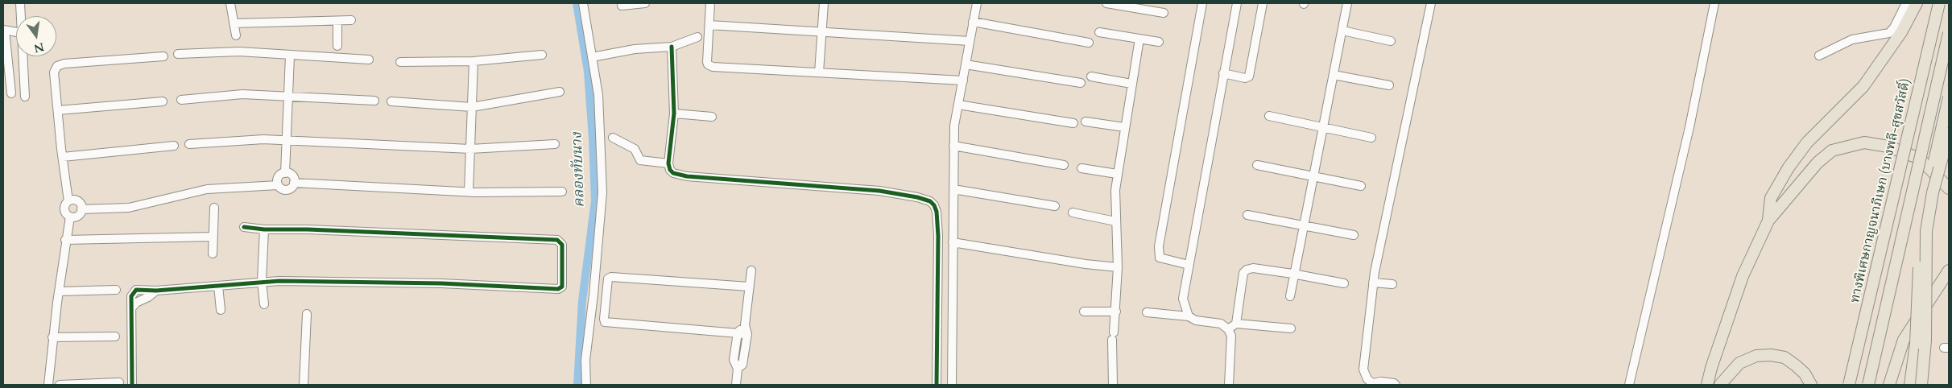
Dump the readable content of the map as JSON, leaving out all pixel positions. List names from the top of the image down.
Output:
{
  "streets": {
    "highway": ["ทางพิเศษกาญจนาภิเษก (บางพลี-สุขสวัสดิ์)"]
  },
  "water": ["คลองทับนาง"],
  "north": "bottom"
}
